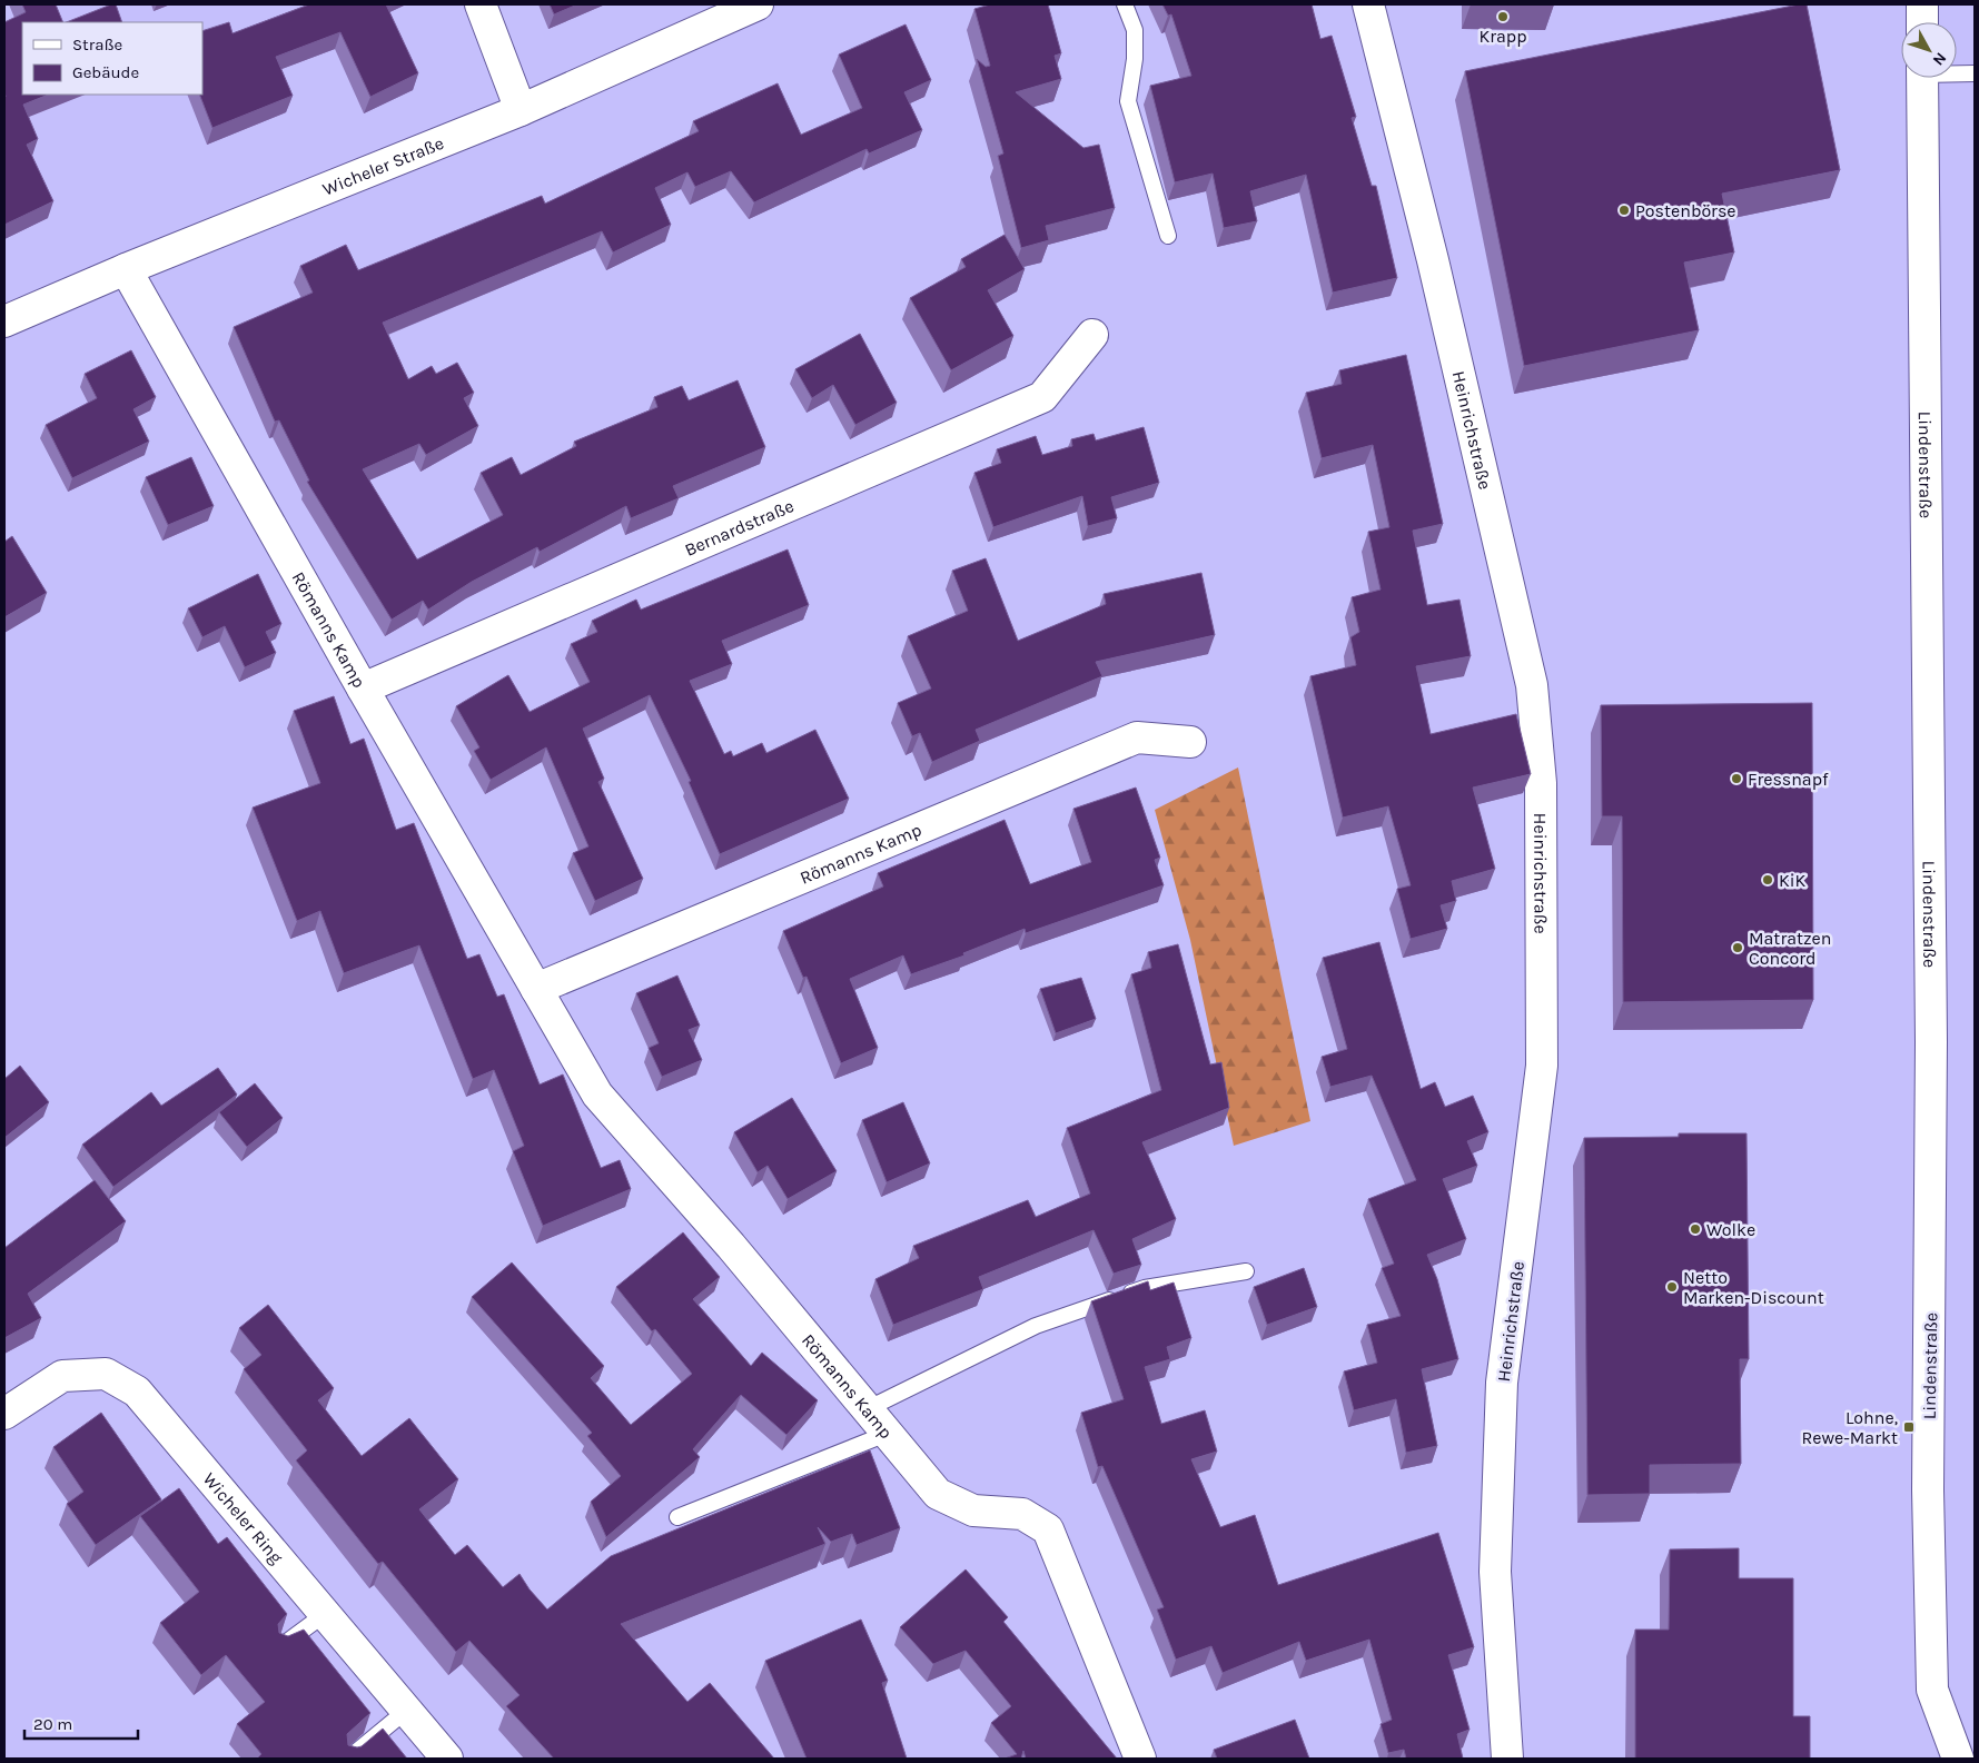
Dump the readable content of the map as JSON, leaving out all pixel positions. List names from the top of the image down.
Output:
{
  "streets": {
    "street": [
      "Wicheler Straße",
      "Heinrichstraße",
      "Lindenstraße",
      "Bernardstraße",
      "Römanns Kamp",
      "Wicheler Ring"
    ]
  },
  "crossings": [
    ["Wicheler Straße", "Römanns Kamp"],
    ["Bernardstraße", "Römanns Kamp"]
  ],
  "places": {
    "other": [
      "Krapp",
      "Postenbörse",
      "Fressnapf",
      "KiK",
      "Matratzen Concord",
      "Wolke",
      "Netto Marken-Discount"
    ],
    "transit": ["Lohne, Rewe-Markt"]
  },
  "legend": ["Straße", "Gebäude"],
  "scale_bar": "20 m",
  "north": "bottom right"
}
